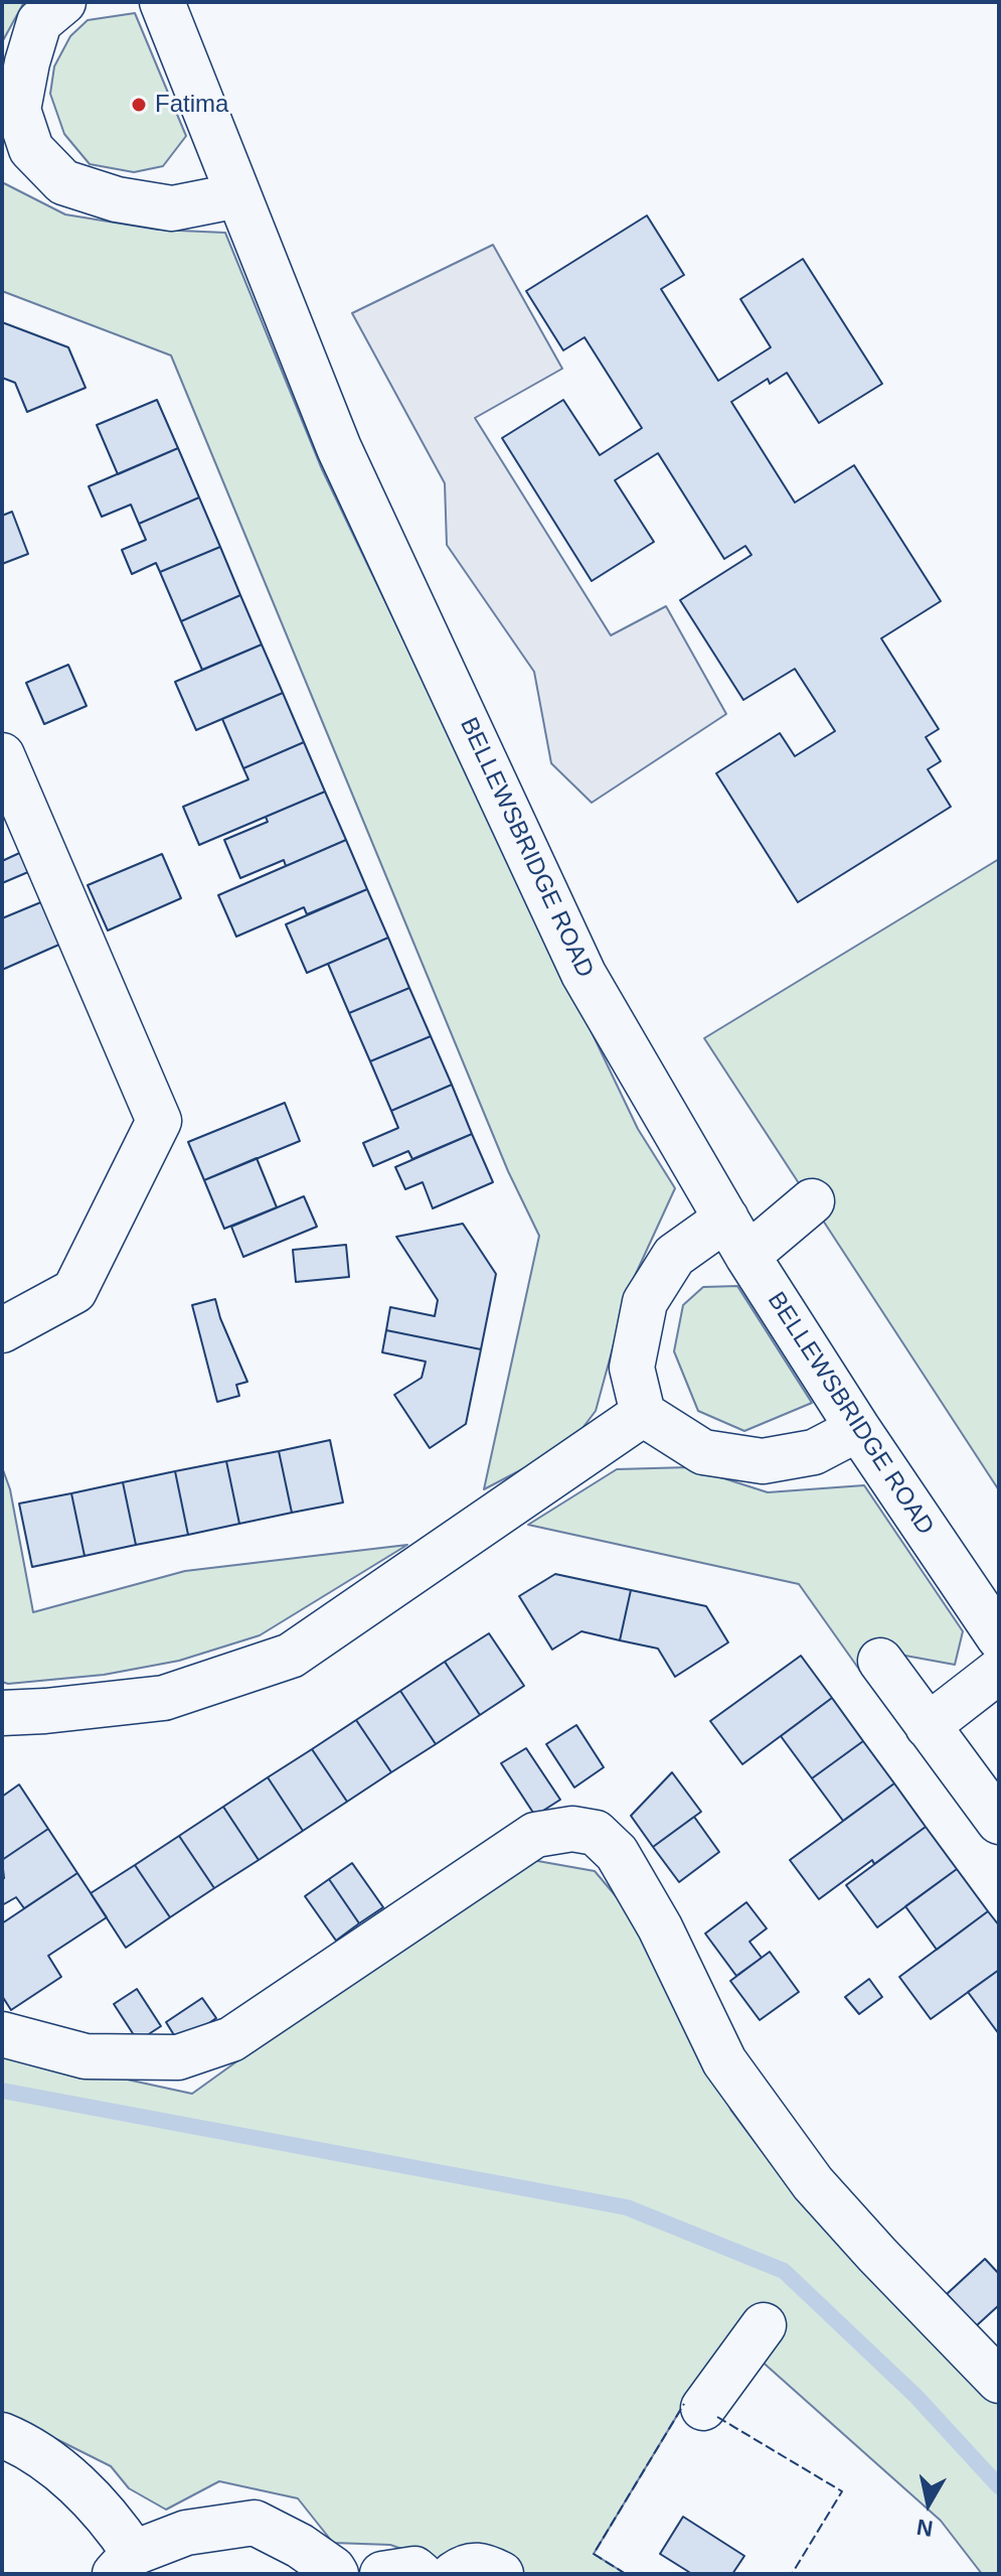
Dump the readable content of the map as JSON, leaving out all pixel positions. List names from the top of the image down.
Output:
{
  "streets": {
    "street": ["BELLEWSBRIDGE ROAD"]
  },
  "places": ["Fatima"],
  "north": "bottom"
}
